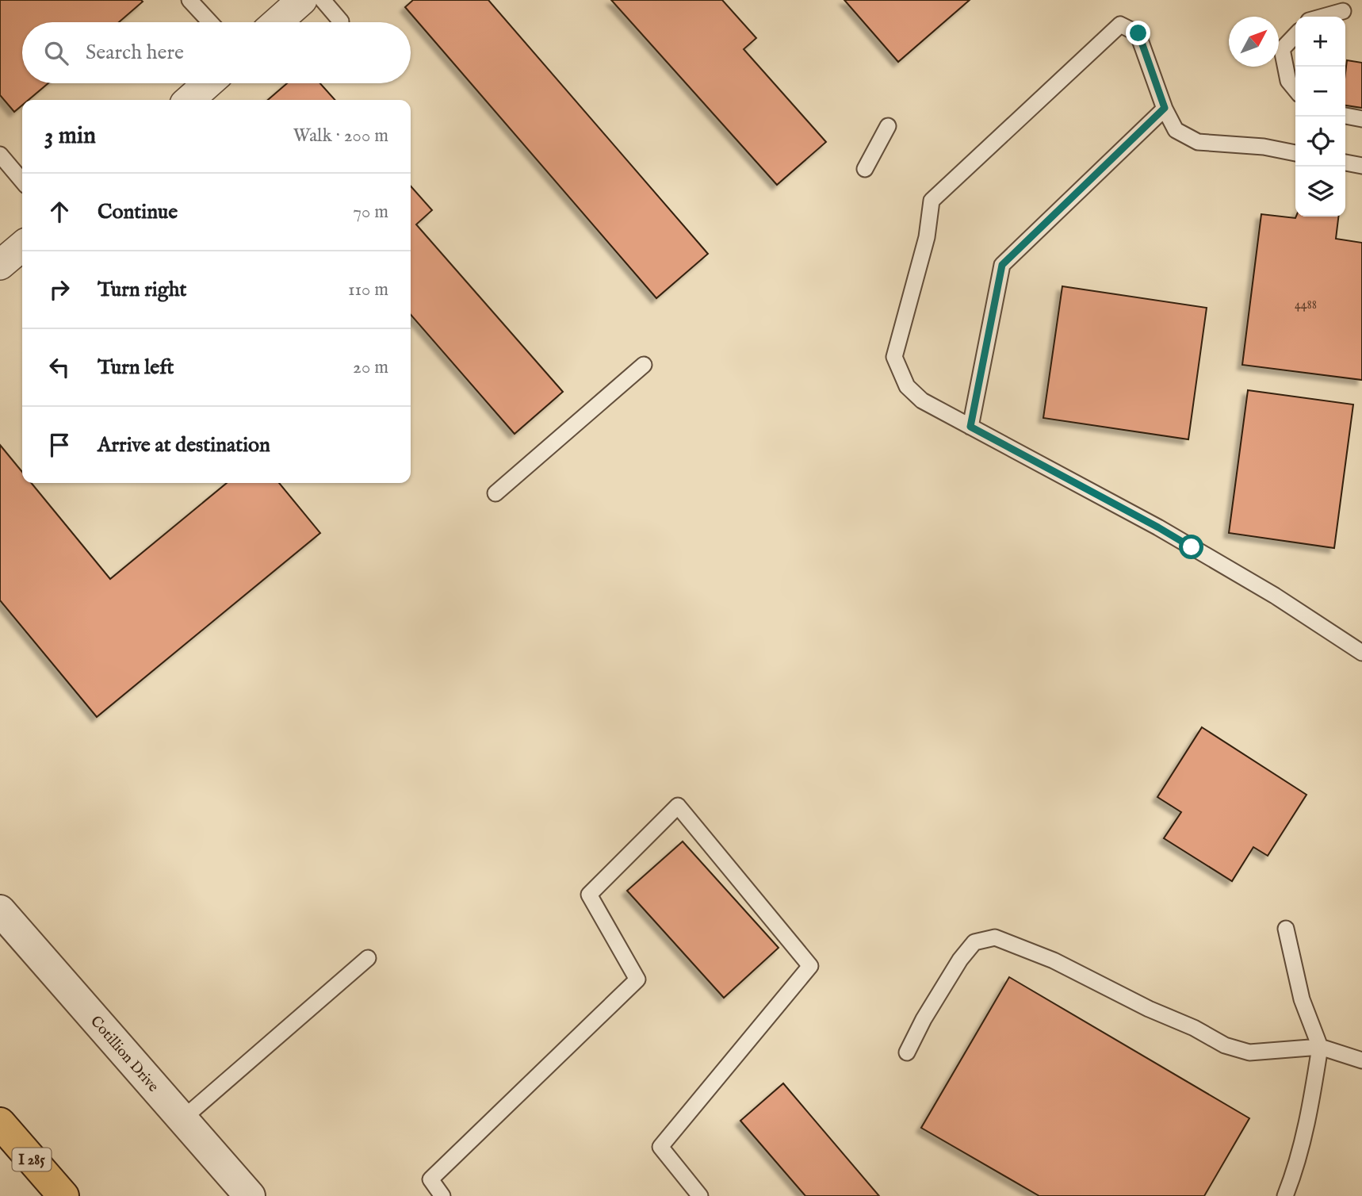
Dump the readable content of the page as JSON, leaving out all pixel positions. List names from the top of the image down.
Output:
{
  "streets": {
    "highway": ["I 285"],
    "street": ["Cotillion Drive"]
  },
  "house_numbers": ["4488"],
  "north": "top right",
  "page": {
    "map_buttons": ["+", "−"],
    "search": "Search here",
    "heading": ["3 min", "Walk · 200 m"],
    "list": [
      ["Continue", "70 m"],
      ["Turn right", "110 m"],
      ["Turn left", "20 m"],
      "Arrive at destination"
    ]
  }
}
